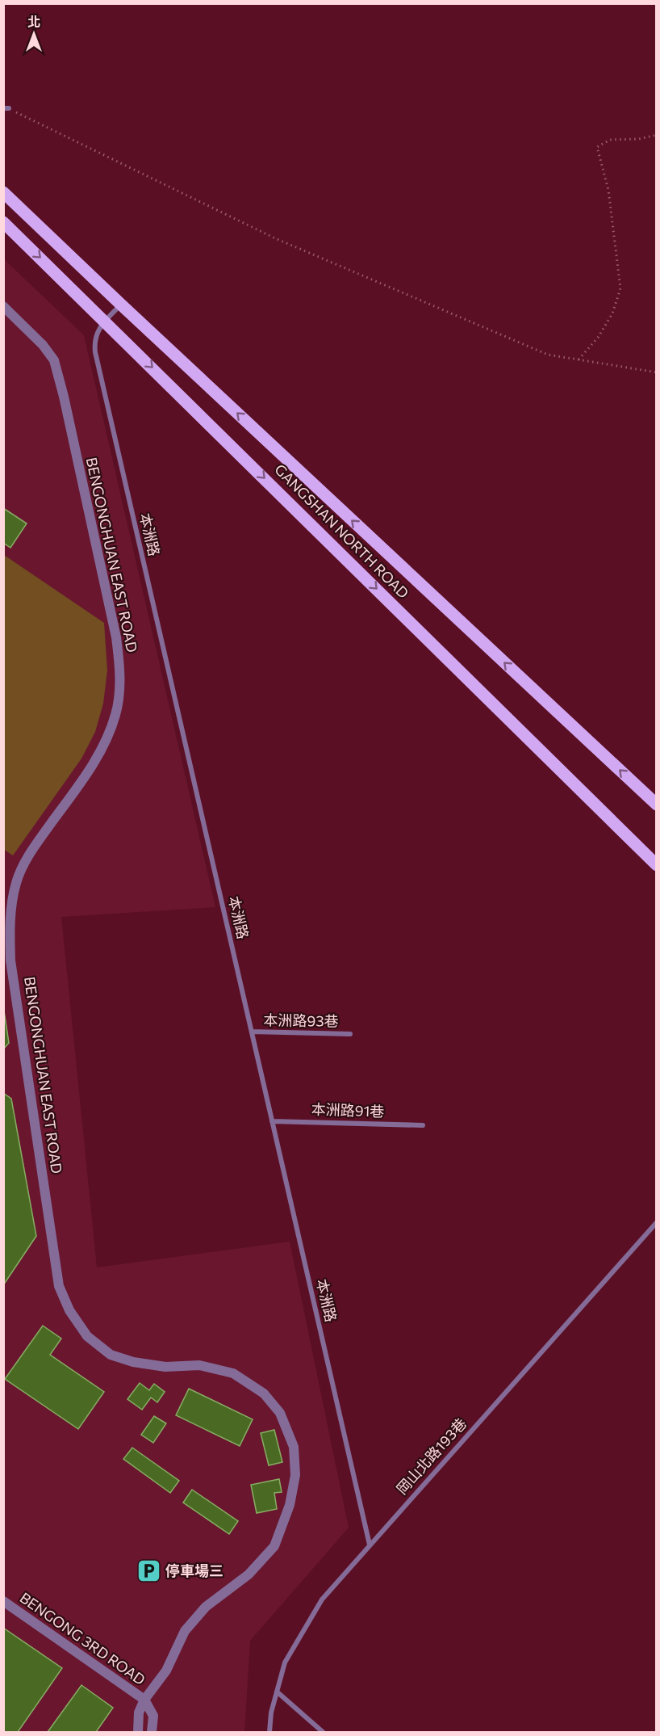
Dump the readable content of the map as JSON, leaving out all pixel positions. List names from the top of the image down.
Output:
{
  "streets": {
    "main road": ["GANGSHAN NORTH ROAD"],
    "street": ["BENGONGHUAN EAST ROAD", "BENGONG 3RD ROAD"],
    "lane": [
      "本洲路",
      "本洲路93巷",
      "本洲路91巷",
      "岡山北路193巷"
    ]
  },
  "crossings": [
    ["GANGSHAN NORTH ROAD", "本洲路"],
    ["本洲路", "本洲路93巷"],
    ["本洲路", "本洲路91巷"],
    ["本洲路", "岡山北路193巷"],
    ["BENGONGHUAN EAST ROAD", "BENGONG 3RD ROAD"]
  ],
  "places": {
    "parking": ["停車場三"]
  },
  "north": "top"
}
